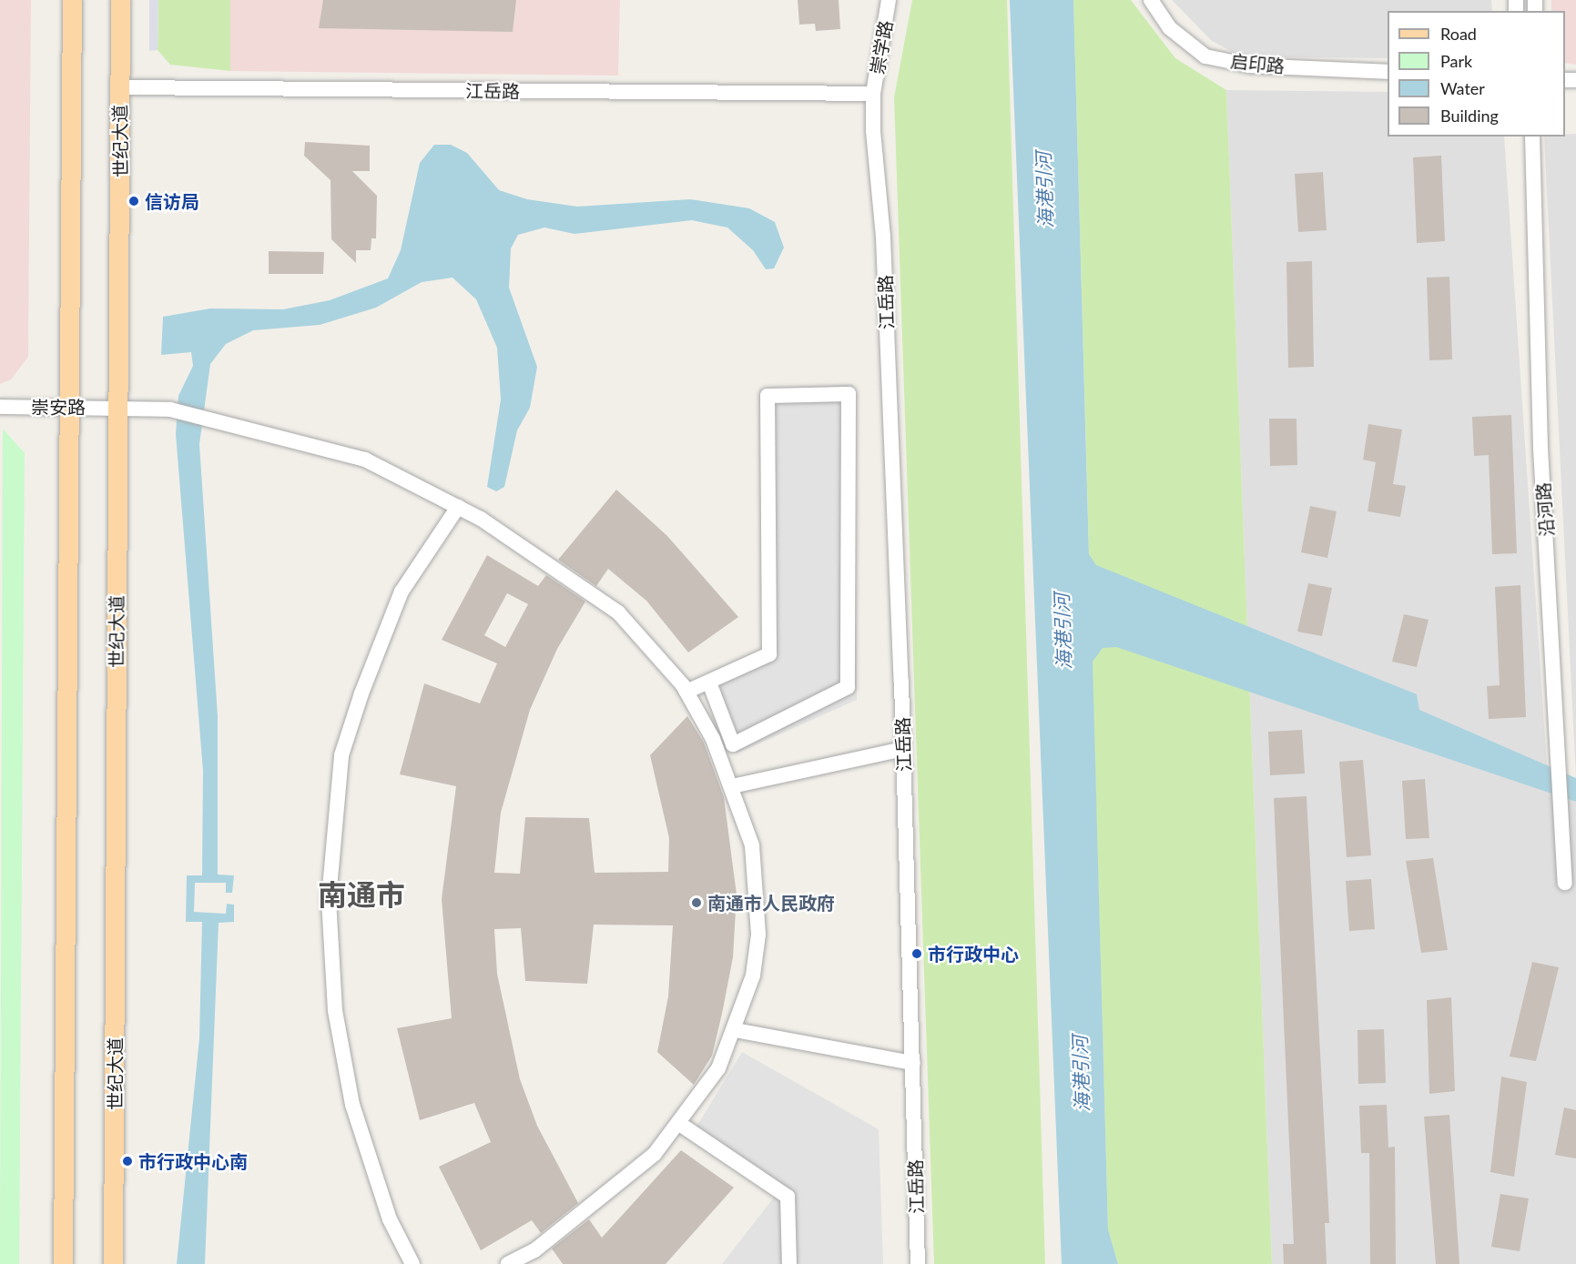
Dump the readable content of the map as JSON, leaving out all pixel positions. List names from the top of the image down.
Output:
{
  "streets": {
    "main road": ["世纪大道"],
    "street": [
      "崇学路",
      "启印路",
      "江岳路",
      "崇安路",
      "沿河路"
    ]
  },
  "crossings": [
    ["崇学路", "江岳路"],
    ["江岳路", "世纪大道"],
    ["世纪大道", "崇安路"]
  ],
  "districts": ["南通市"],
  "water": ["海港引河"],
  "places": [
    "信访局",
    "南通市人民政府",
    "市行政中心",
    "市行政中心南"
  ],
  "legend": [
    "Road",
    "Park",
    "Water",
    "Building"
  ]
}
